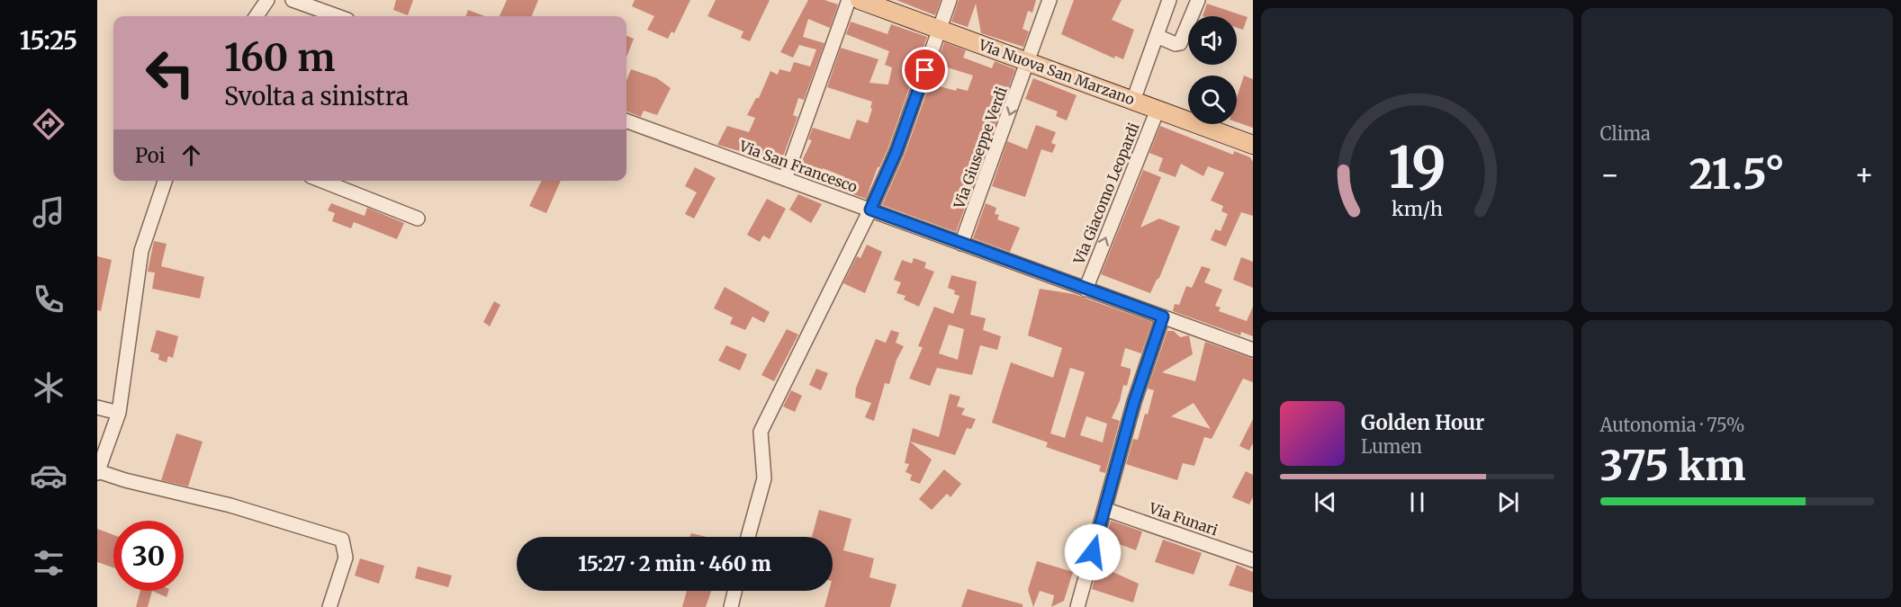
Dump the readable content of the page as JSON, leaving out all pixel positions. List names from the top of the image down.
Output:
{
  "streets": {
    "main road": ["Via Nuova San Marzano"],
    "street": [
      "Via Giuseppe Verdi",
      "Via San Francesco",
      "Via Giacomo Leopardi",
      "Via Funari"
    ]
  },
  "crossings": [
    ["Via Nuova San Marzano", "Via Giuseppe Verdi"],
    ["Via Nuova San Marzano", "Via Giacomo Leopardi"],
    ["Via Giuseppe Verdi", "Via San Francesco"],
    ["Via San Francesco", "Via Giacomo Leopardi"]
  ],
  "one_way": ["Via Giacomo Leopardi"],
  "page": {
    "tabs": "15:25",
    "tile": [
      "Clima",
      ["Autonomia · 75%", "375 km"]
    ],
    "turn": ["160 m", "Svolta a sinistra"],
    "then": "Poi",
    "heat": ["−", "21.5°", "+"],
    "song": ["Golden Hour", "Lumen"],
    "limit": "30",
    "trip": "15:27 · 2 min · 460 m",
    "gauge": ["19", "km/h"]
  }
}
